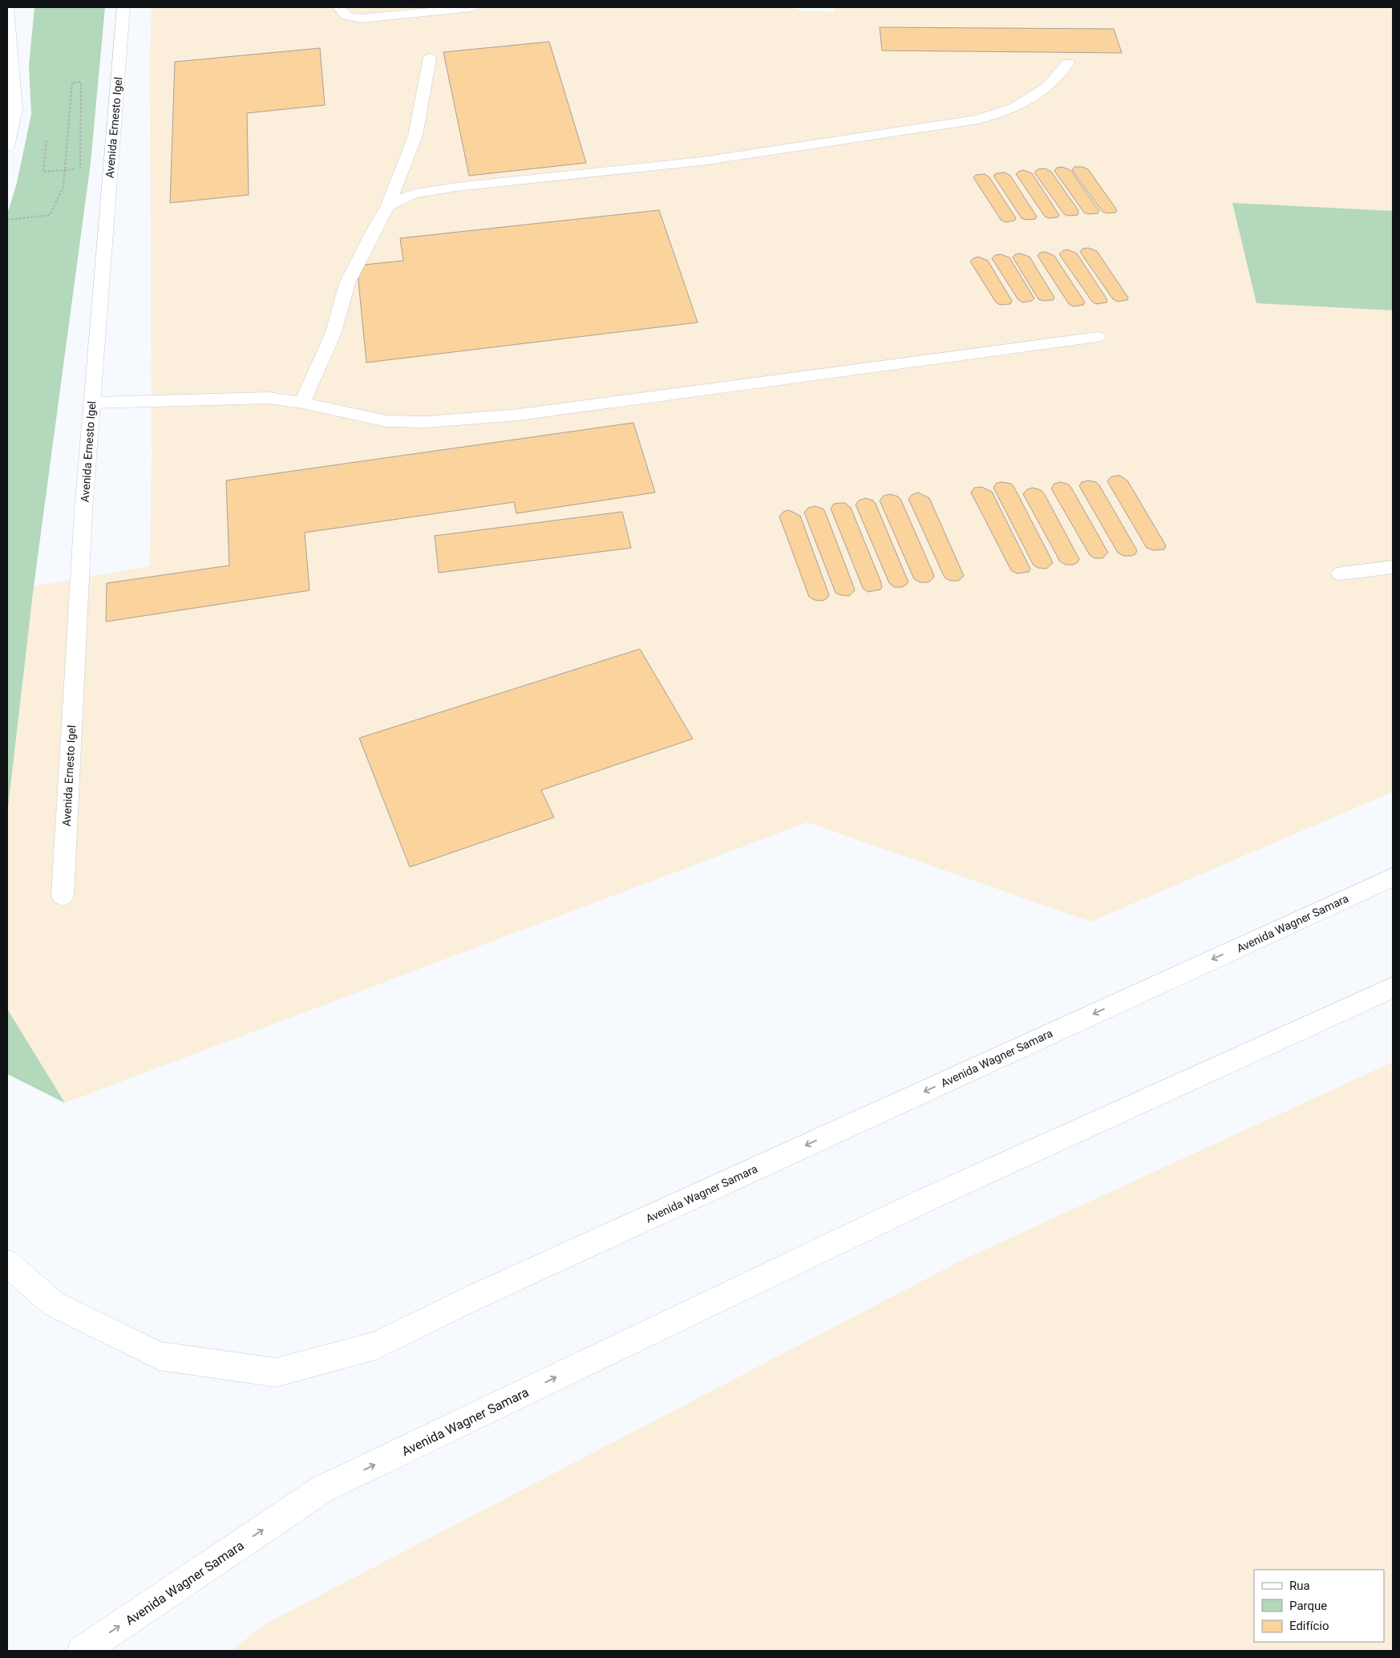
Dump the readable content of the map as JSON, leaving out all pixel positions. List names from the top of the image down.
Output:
{
  "streets": {
    "street": ["Avenida Ernesto Igel", "Avenida Wagner Samara"]
  },
  "legend": ["Rua", "Parque", "Edifício"]
}
